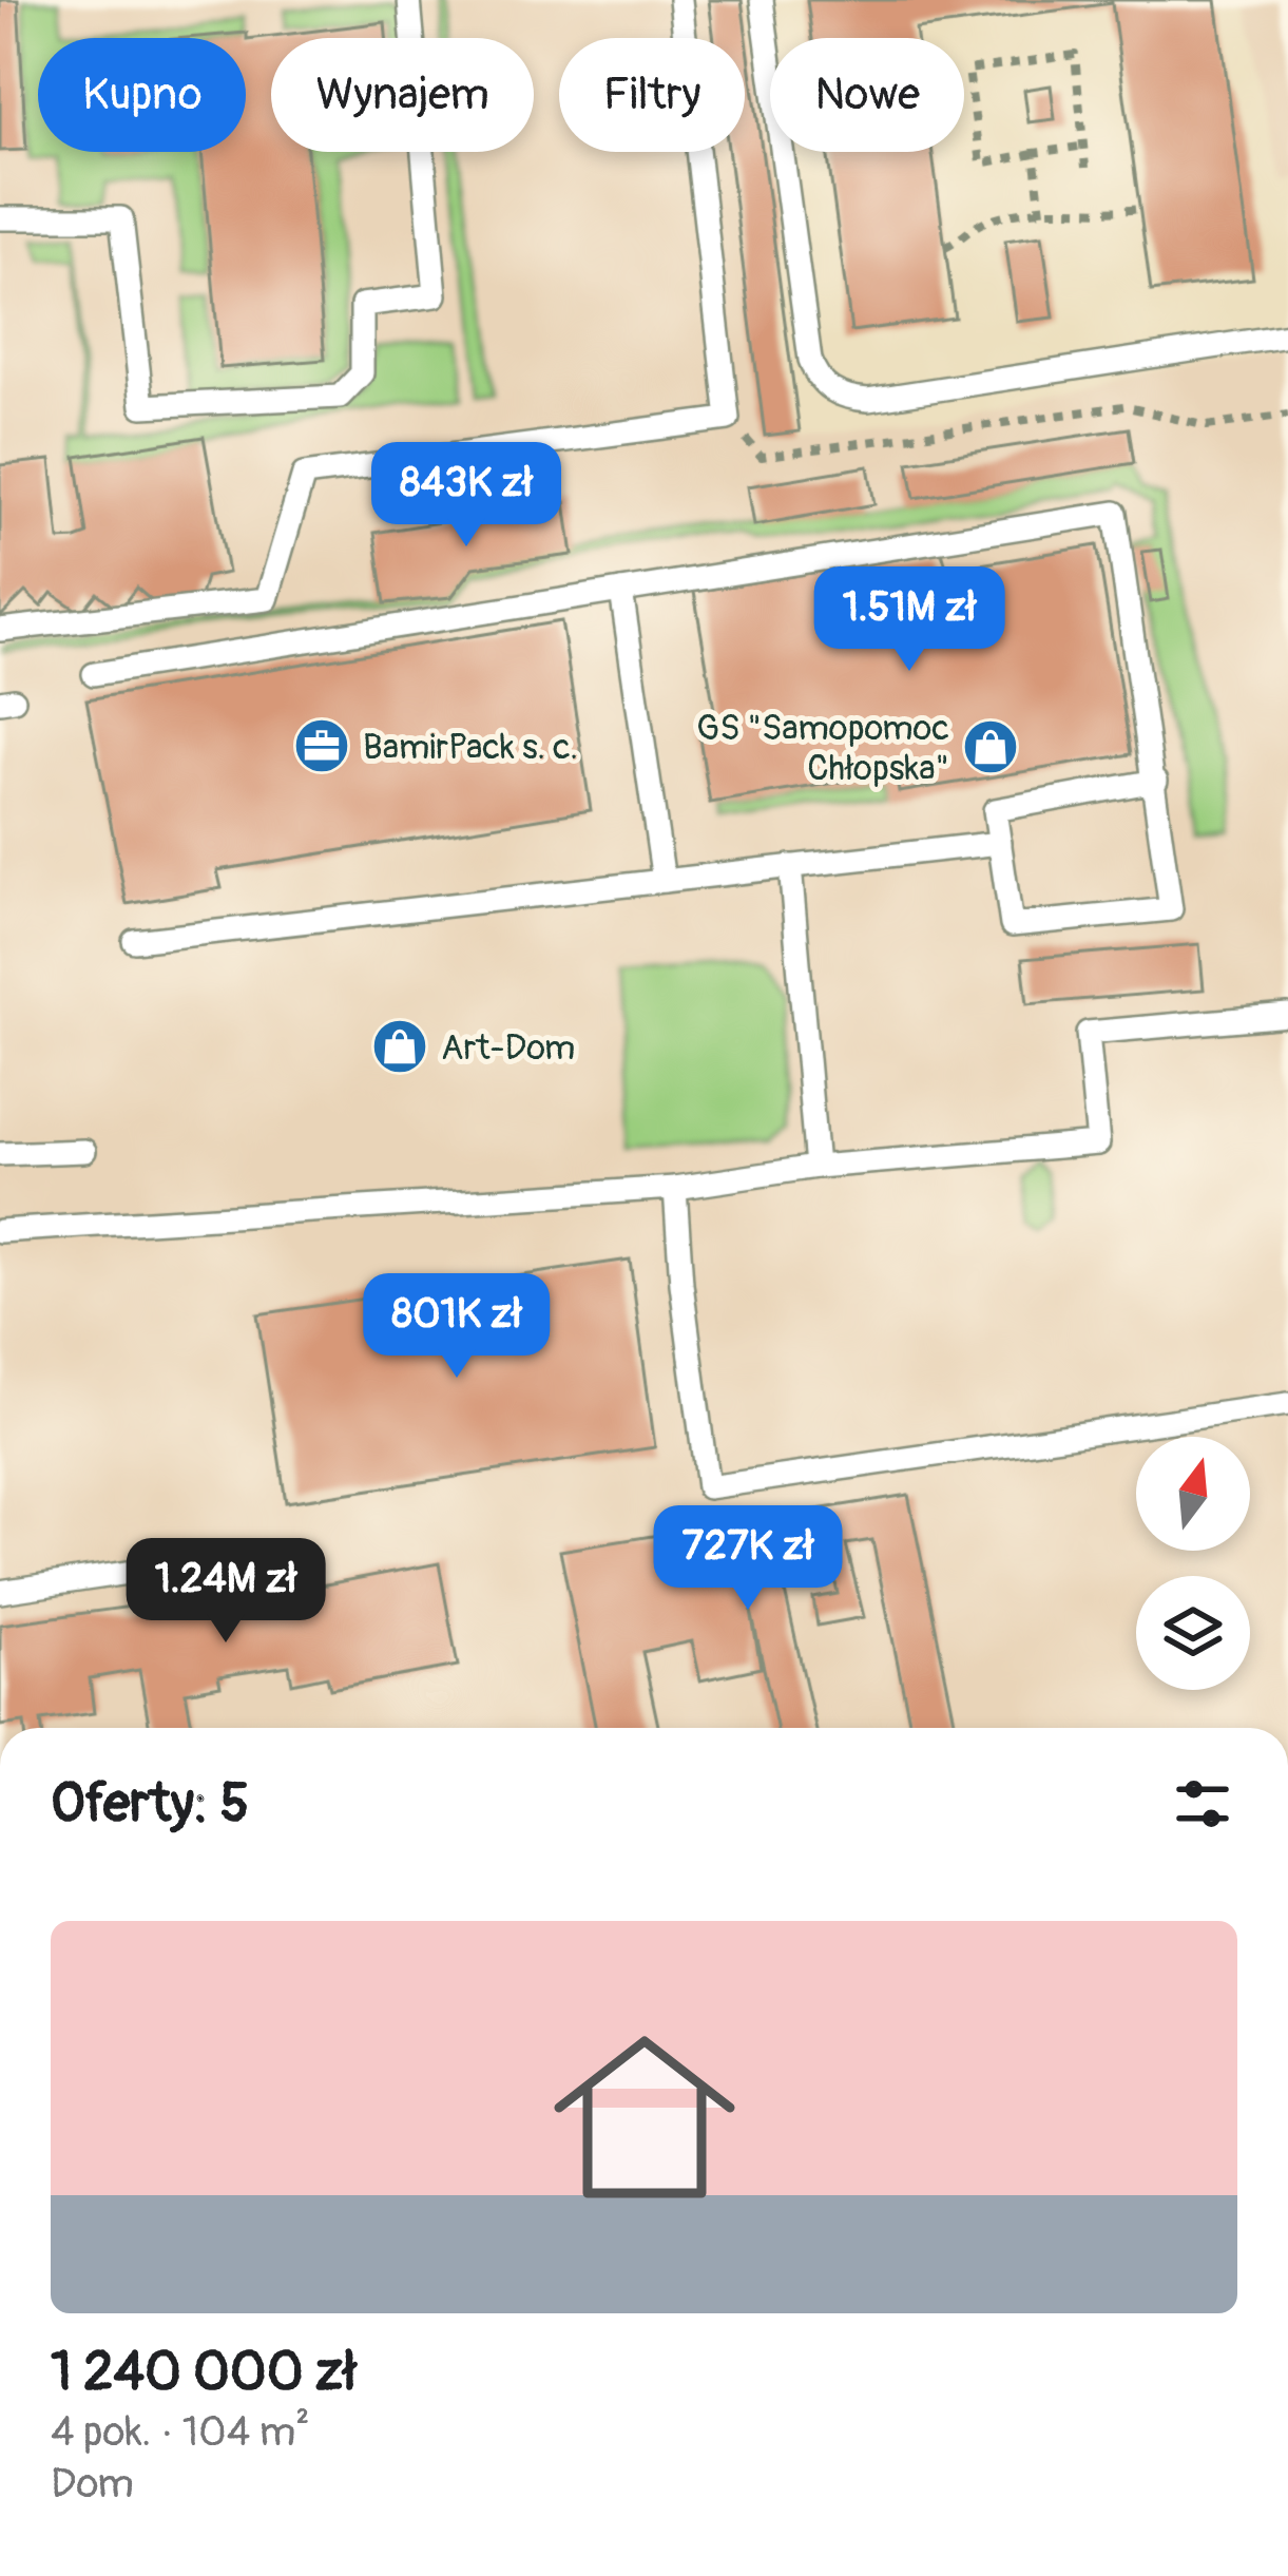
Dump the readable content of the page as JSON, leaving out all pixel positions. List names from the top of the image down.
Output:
{
  "places": {
    "office": ["BamirPack s. c."],
    "shop": ["GS \"Samopomoc Chłopska\"", "Art-Dom"]
  },
  "north": "top",
  "page": {
    "chip": [
      "Kupno",
      "Wynajem",
      "Filtry",
      "Nowe"
    ],
    "price": [
      "843K zł",
      "1.51M zł",
      "801K zł",
      "727K zł",
      "1.24M zł"
    ],
    "heading": "Oferty: 5",
    "list": [
      {
        "name": "1 240 000 zł",
        "note": "4 pok. · 104 m² · Dom"
      }
    ]
  }
}
